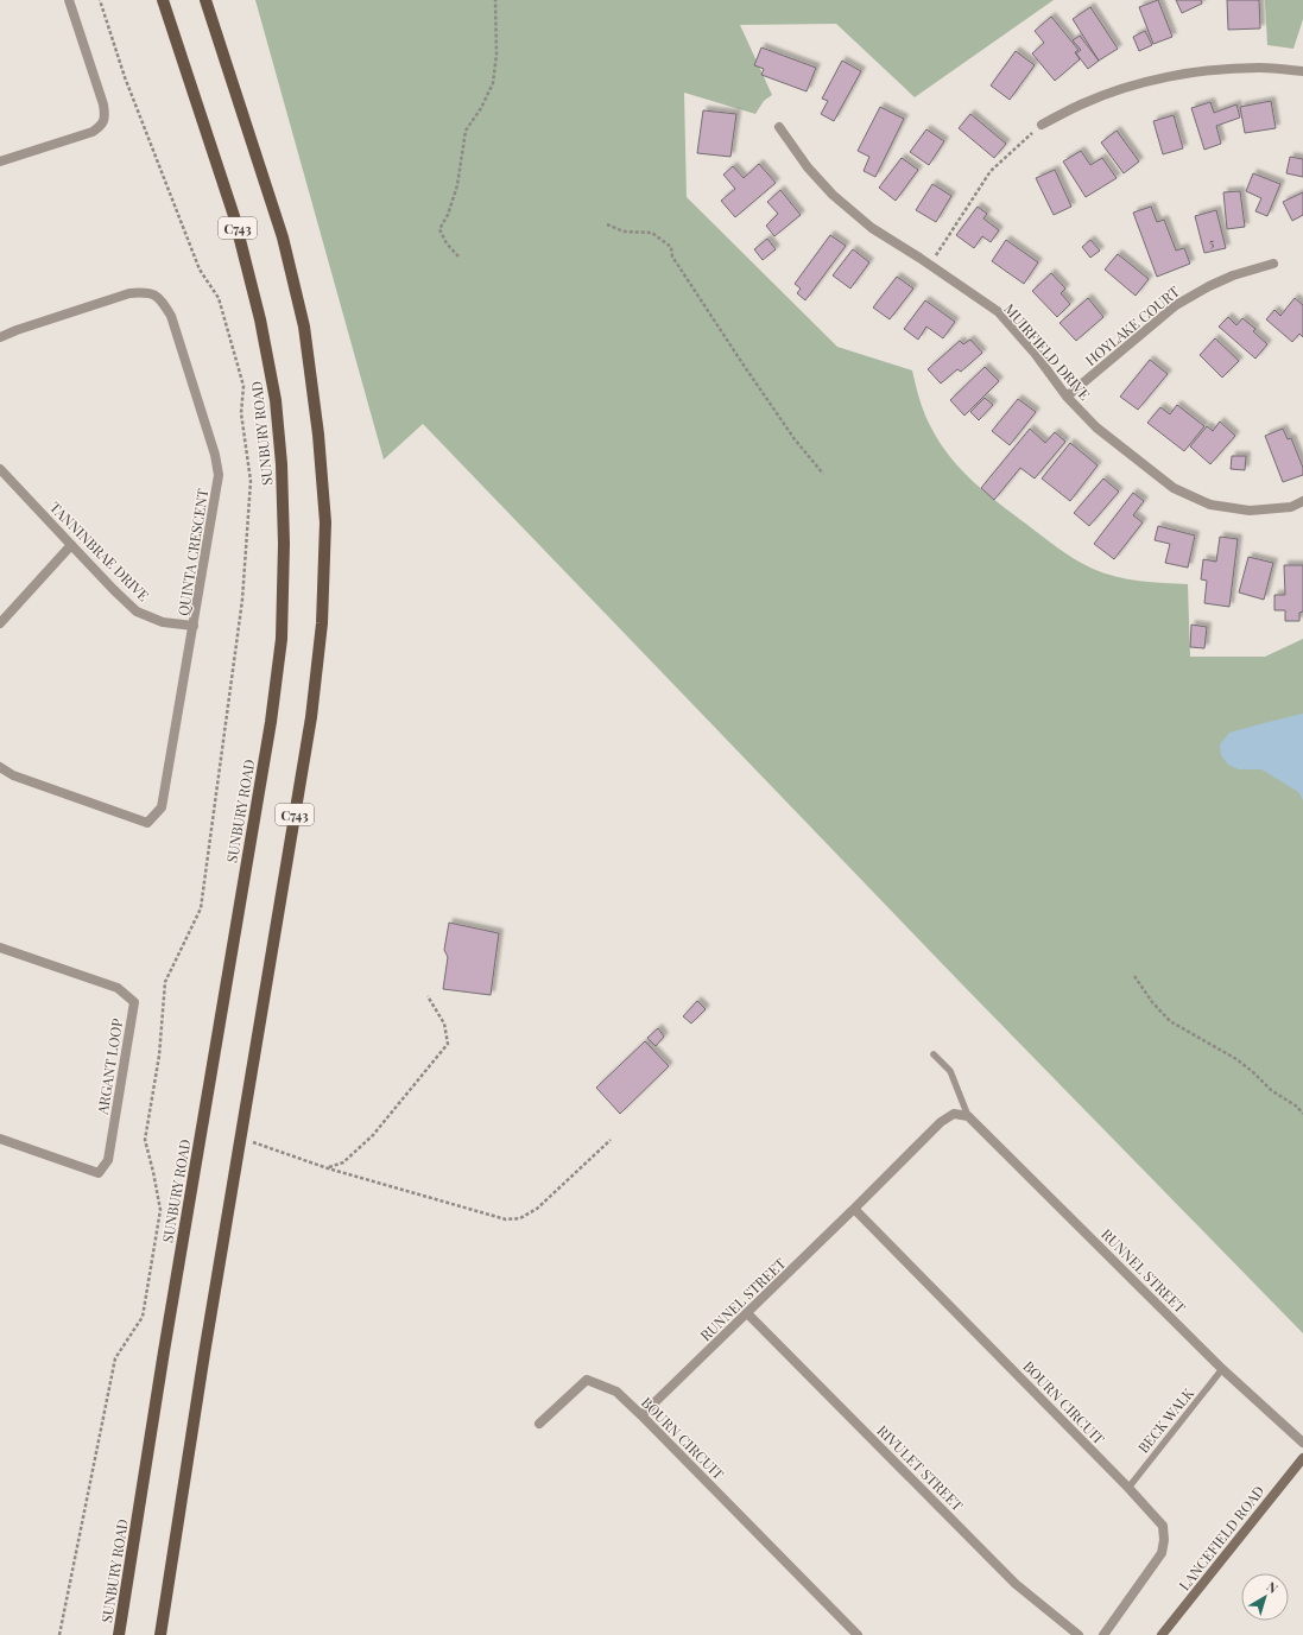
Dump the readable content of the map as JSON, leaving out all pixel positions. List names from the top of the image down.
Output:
{
  "streets": {
    "main road": ["C743", "SUNBURY ROAD", "LANCEFIELD ROAD"],
    "street": [
      "HOYLAKE COURT",
      "MUIRFIELD DRIVE",
      "TANNINBRAE DRIVE",
      "QUINTA CRESCENT",
      "ARGANT LOOP",
      "RUNNEL STREET",
      "BOURN CIRCUIT",
      "RIVULET STREET"
    ],
    "lane": ["BECK WALK"]
  },
  "crossings": [
    ["HOYLAKE COURT", "MUIRFIELD DRIVE"],
    ["TANNINBRAE DRIVE", "QUINTA CRESCENT"],
    ["RUNNEL STREET", "BOURN CIRCUIT"],
    ["RUNNEL STREET", "BECK WALK"],
    ["RUNNEL STREET", "RIVULET STREET"],
    ["BOURN CIRCUIT", "BECK WALK"]
  ],
  "house_numbers": ["5"],
  "north": "top right"
}
